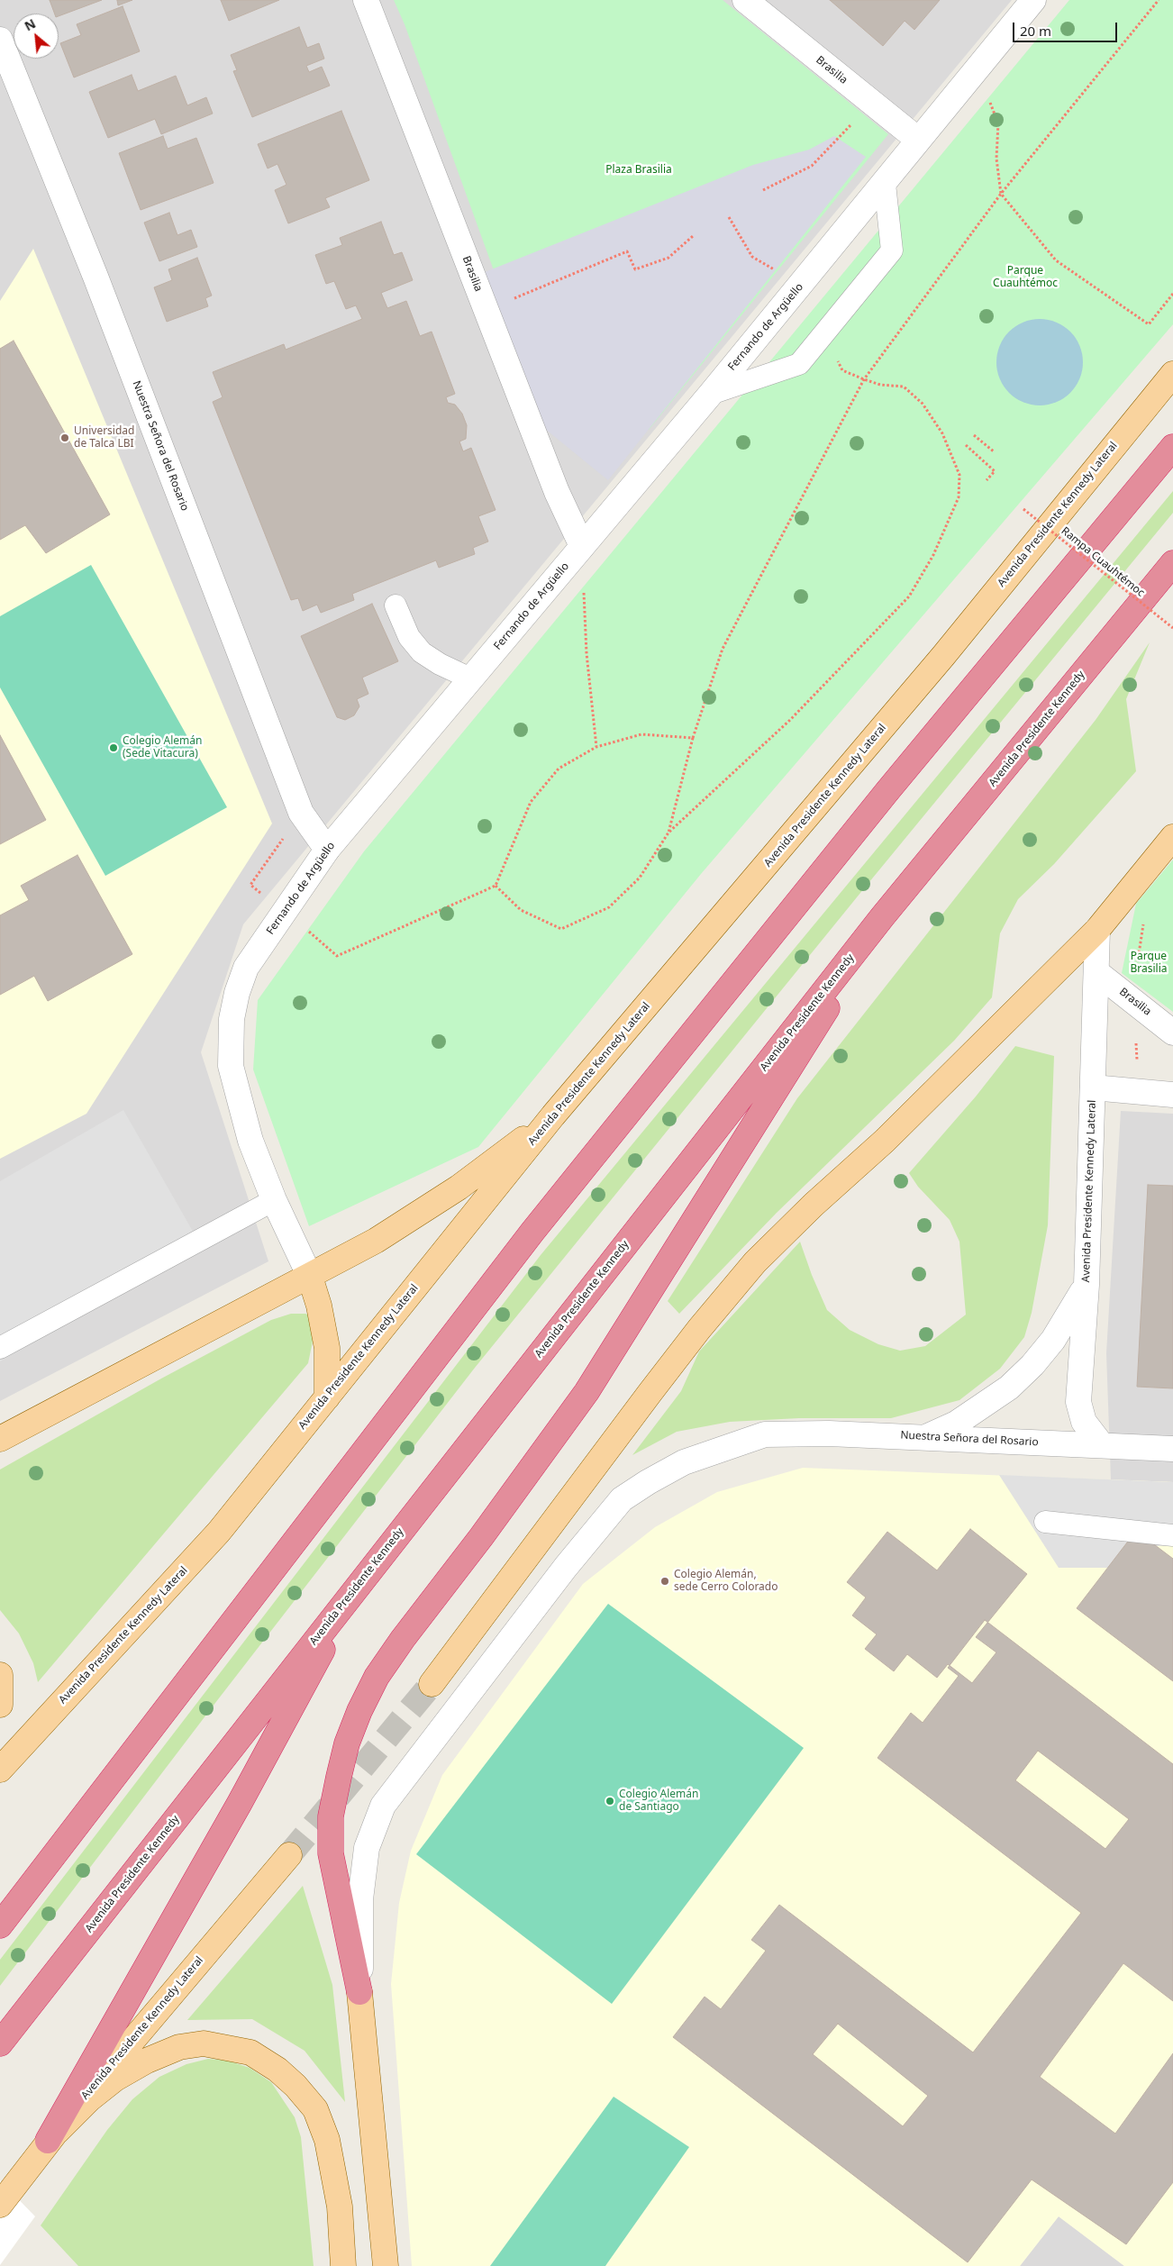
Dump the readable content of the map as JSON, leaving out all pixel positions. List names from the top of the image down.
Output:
{
  "streets": {
    "highway": ["Avenida Presidente Kennedy"],
    "main road": ["Avenida Presidente Kennedy Lateral"],
    "street": ["Brasilia", "Fernando de Argüello", "Nuestra Señora del Rosario"],
    "path": ["Rampa Cuauhtémoc"]
  },
  "crossings": [
    ["Brasilia", "Fernando de Argüello"],
    ["Brasilia", "Avenida Presidente Kennedy Lateral"],
    ["Fernando de Argüello", "Nuestra Señora del Rosario"],
    ["Nuestra Señora del Rosario", "Avenida Presidente Kennedy Lateral"]
  ],
  "parks": ["Plaza Brasilia", "Parque Cuauhtémoc", "Parque Brasilia"],
  "places": [
    "Universidad de Talca LBI",
    "Colegio Alemán (Sede Vitacura)",
    "Colegio Alemán, sede Cerro Colorado",
    "Colegio Alemán de Santiago"
  ],
  "scale_bar": "20 m",
  "north": "top left"
}
